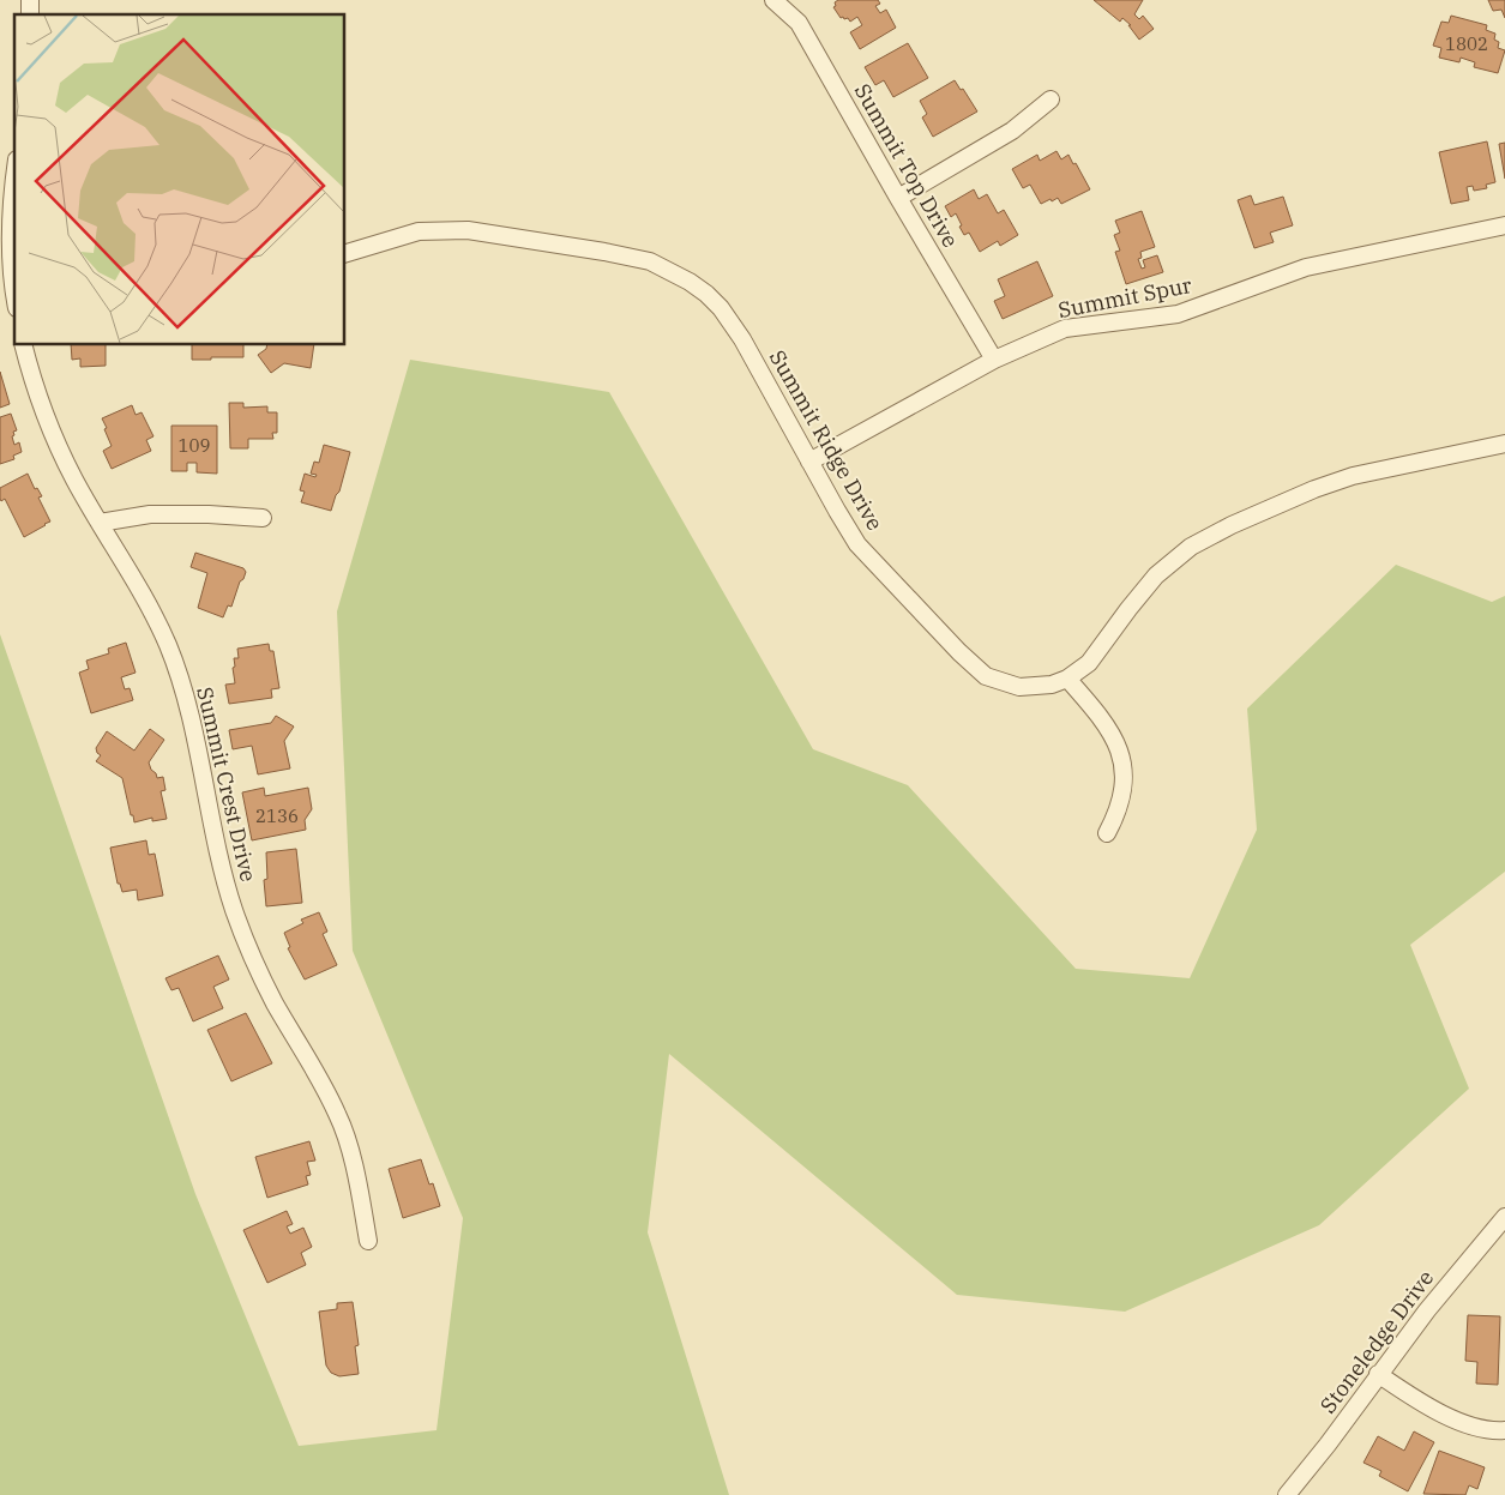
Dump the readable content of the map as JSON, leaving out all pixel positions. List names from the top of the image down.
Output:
{
  "streets": {
    "street": [
      "Summit Top Drive",
      "Summit Spur",
      "Summit Ridge Drive",
      "Summit Crest Drive",
      "Stoneledge Drive"
    ]
  },
  "crossings": [
    ["Summit Top Drive", "Summit Spur"],
    ["Summit Spur", "Summit Ridge Drive"]
  ],
  "house_numbers": ["1802", "109", "2136"]
}
